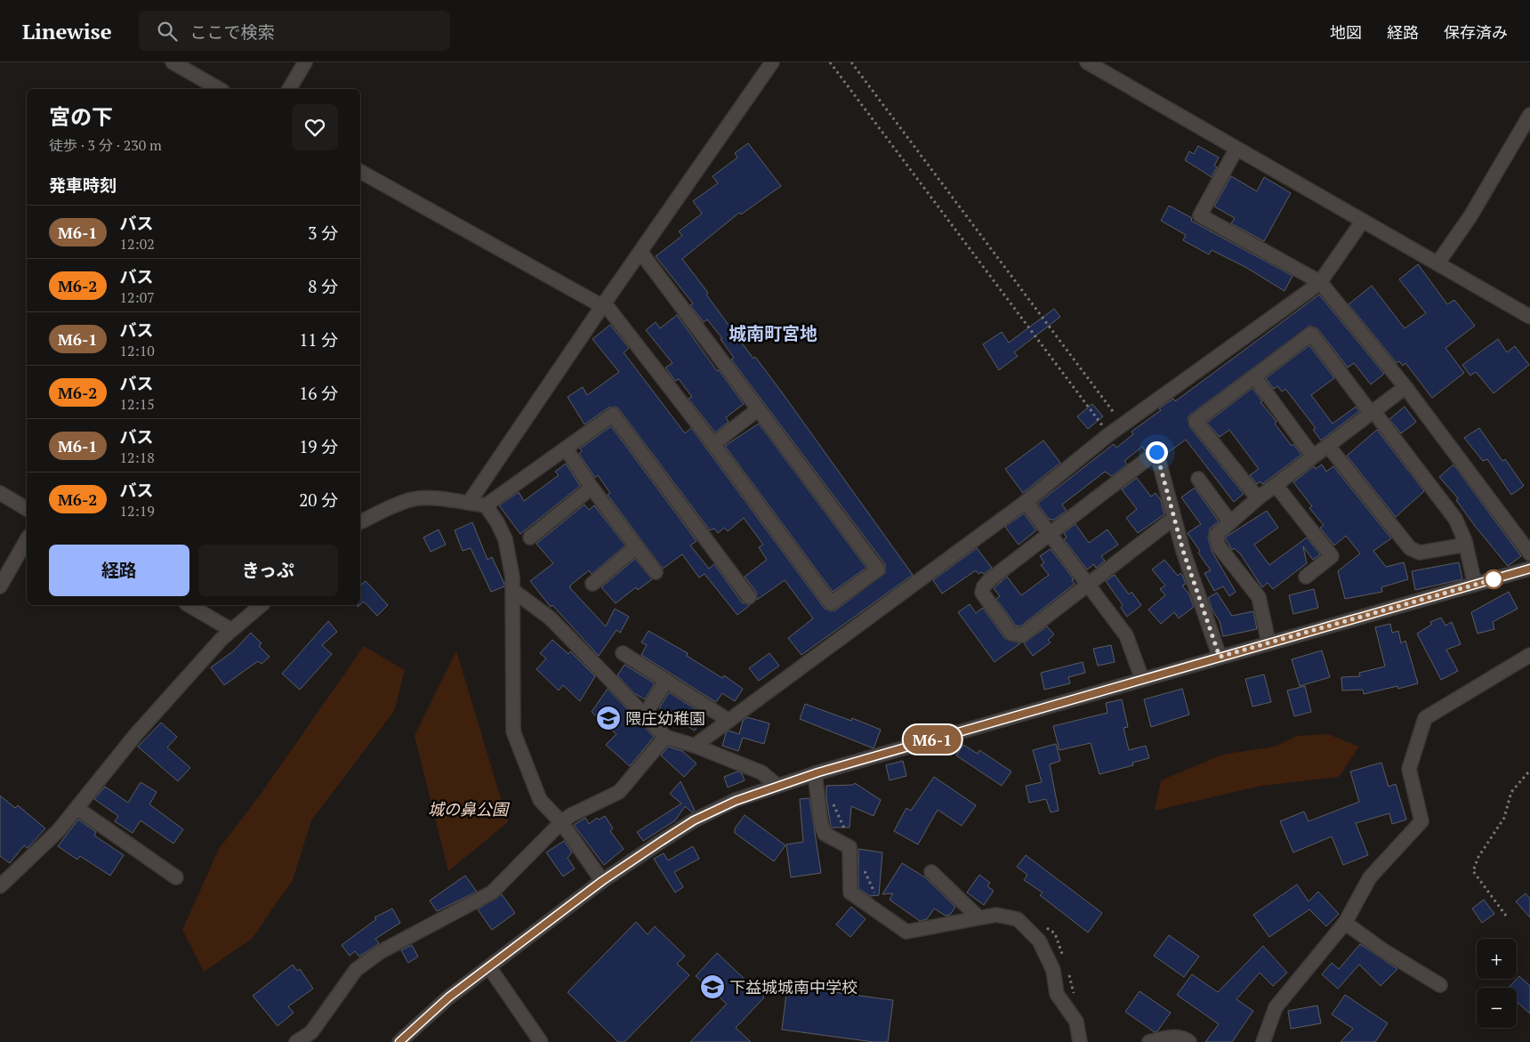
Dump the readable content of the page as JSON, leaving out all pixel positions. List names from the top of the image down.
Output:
{
  "districts": ["城南町宮地"],
  "parks": ["城の鼻公園"],
  "places": {
    "school or university": ["隈庄幼稚園", "下益城城南中学校"]
  },
  "lines": ["bus line M6-1"],
  "page": {
    "header": "Linewise",
    "search": "ここで検索",
    "nav": ["地図", "経路", "保存済み"],
    "on_map": "M6-1",
    "heading": [
      ["宮の下", "徒歩 · 3 分 · 230 m"],
      "発車時刻"
    ],
    "list": [
      {
        "mark": "M6-1",
        "name": "バス",
        "note": "12:02",
        "value": "3 分"
      },
      {
        "mark": "M6-2",
        "name": "バス",
        "note": "12:07",
        "value": "8 分"
      },
      {
        "mark": "M6-1",
        "name": "バス",
        "note": "12:10",
        "value": "11 分"
      },
      {
        "mark": "M6-2",
        "name": "バス",
        "note": "12:15",
        "value": "16 分"
      },
      {
        "mark": "M6-1",
        "name": "バス",
        "note": "12:18",
        "value": "19 分"
      },
      {
        "mark": "M6-2",
        "name": "バス",
        "note": "12:19",
        "value": "20 分"
      }
    ],
    "buttons": ["経路", "きっぷ"],
    "map_buttons": ["+", "−"]
  }
}
